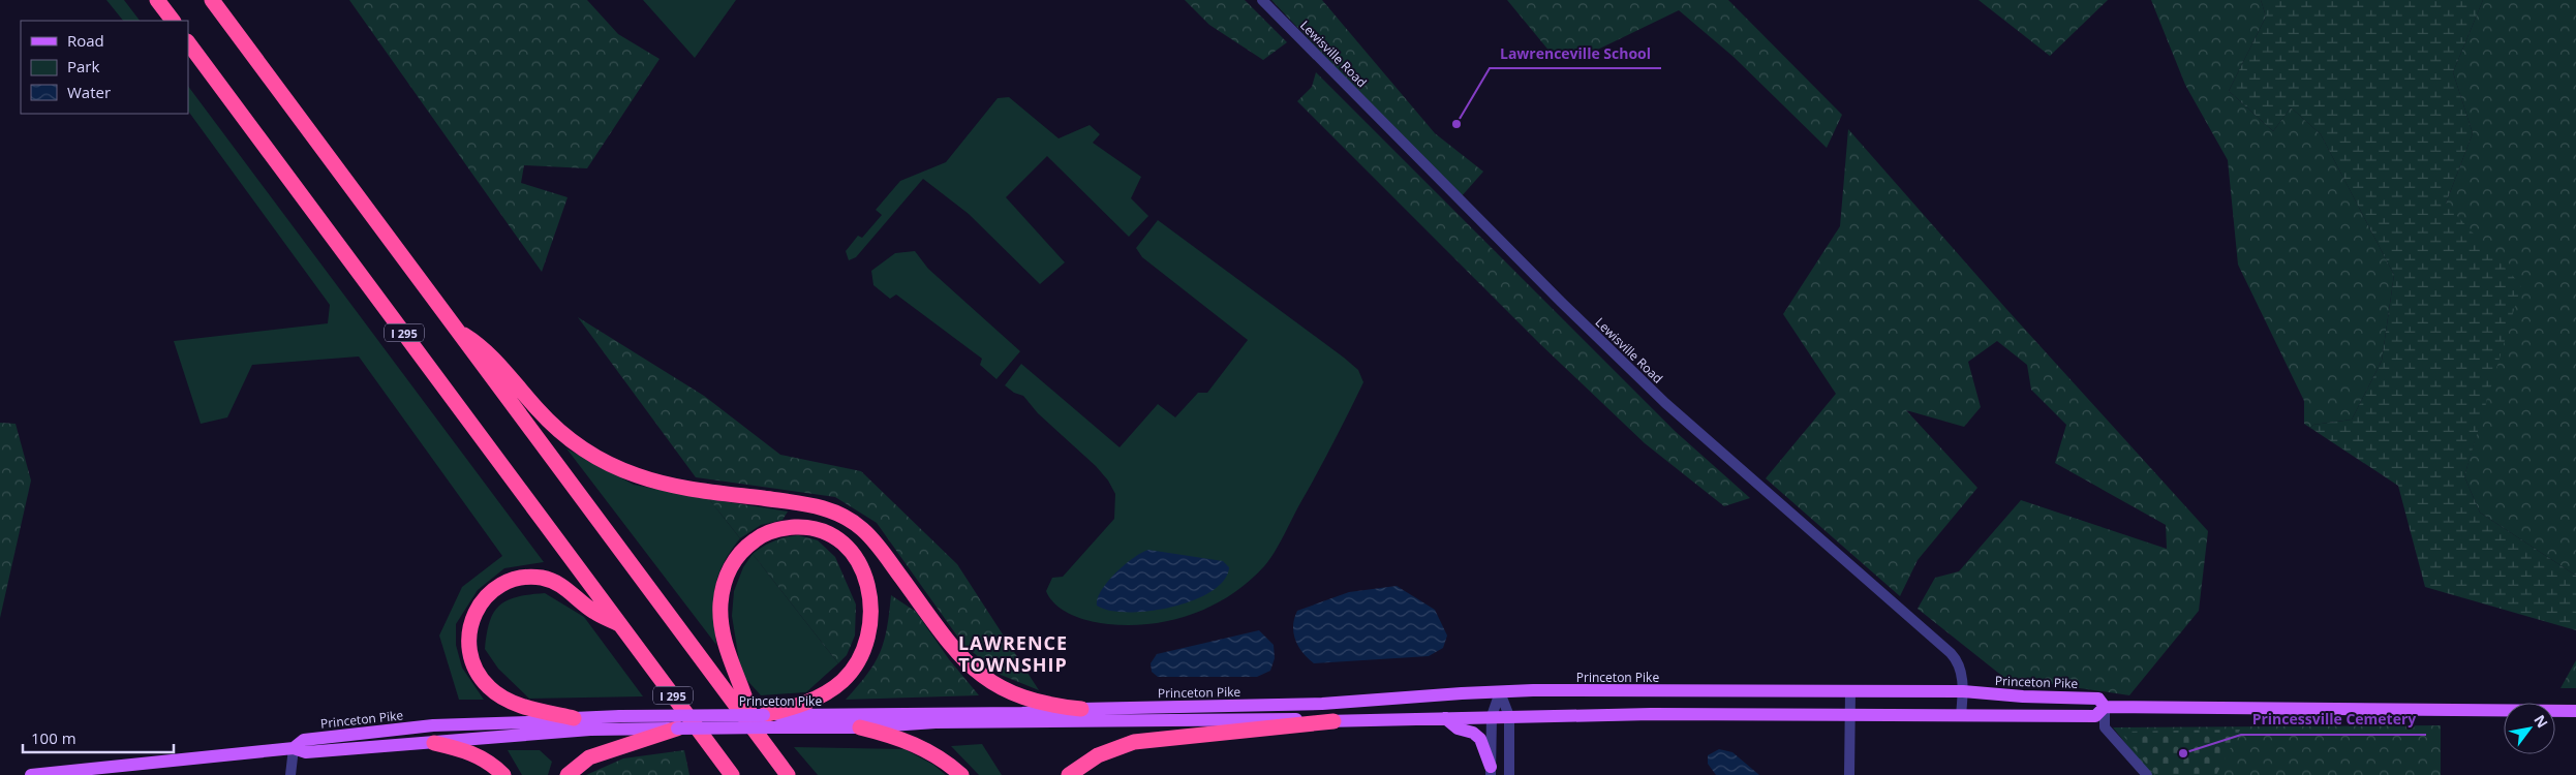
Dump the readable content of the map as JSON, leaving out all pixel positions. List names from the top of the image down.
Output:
{
  "streets": {
    "highway": ["I 295"],
    "main road": ["Princeton Pike"],
    "street": ["Lewisville Road"]
  },
  "crossings": [
    ["Lewisville Road", "Princeton Pike"]
  ],
  "districts": ["LAWRENCE TOWNSHIP"],
  "places": ["Lawrenceville School", "Princessville Cemetery"],
  "legend": ["Road", "Park", "Water"],
  "scale_bar": "100 m",
  "north": "top right"
}
